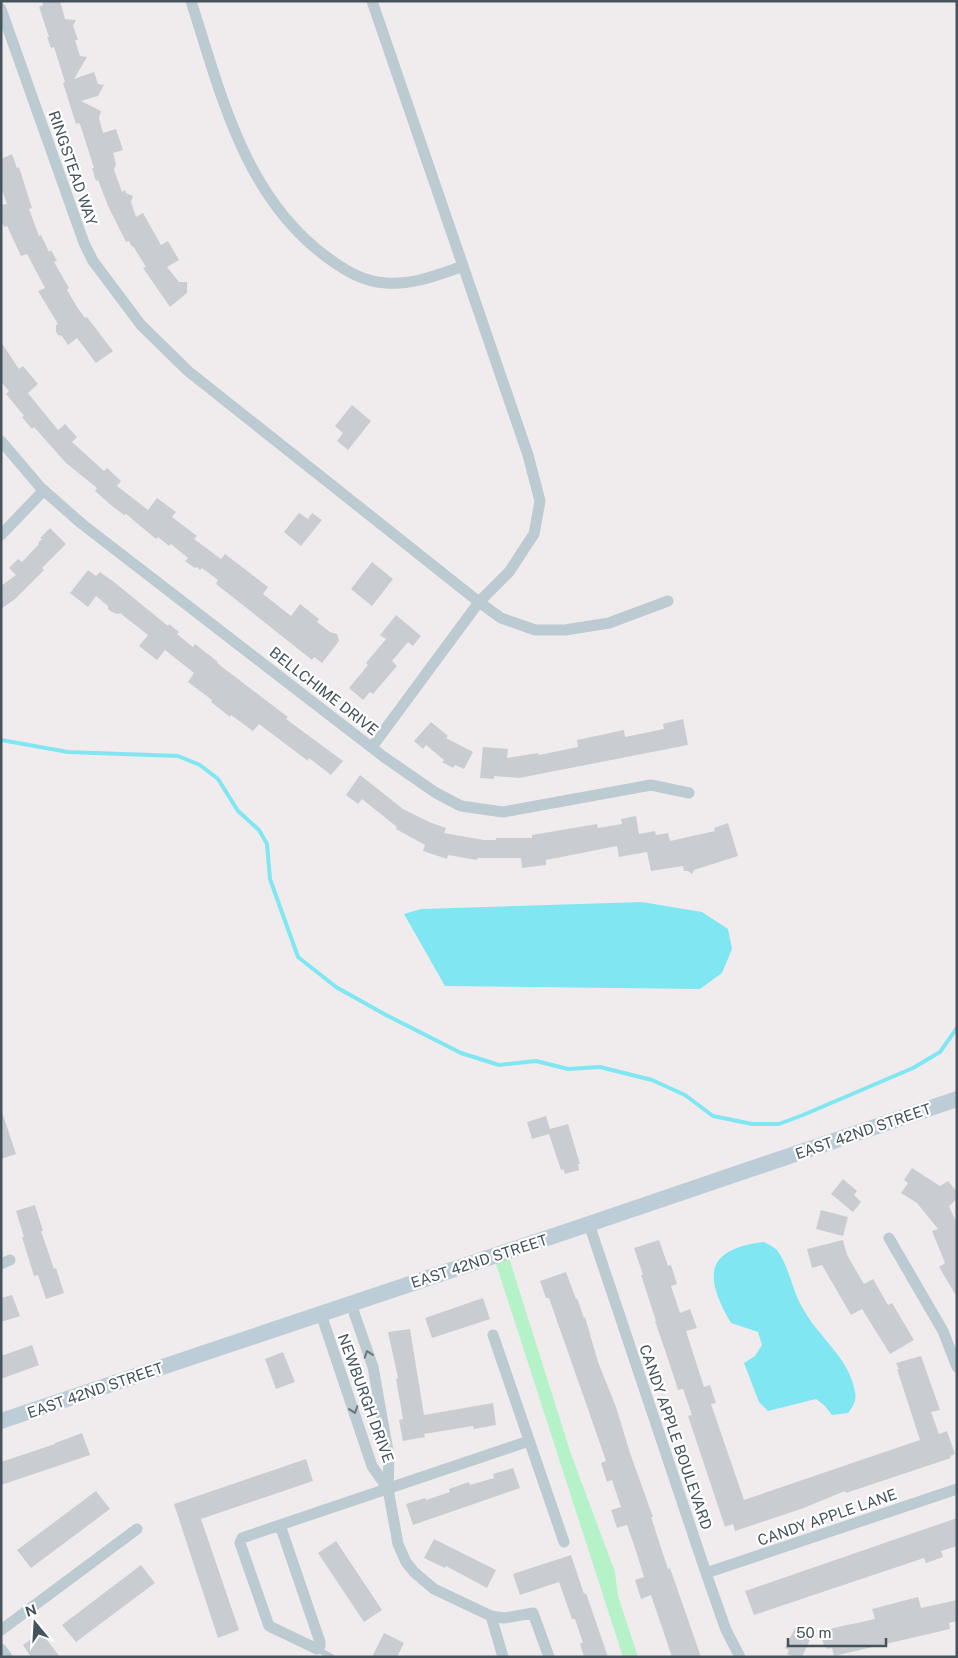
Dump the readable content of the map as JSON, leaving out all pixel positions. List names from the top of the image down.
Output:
{
  "streets": {
    "street": [
      "RINGSTEAD WAY",
      "BELLCHIME DRIVE",
      "EAST 42ND STREET",
      "NEWBURGH DRIVE",
      "CANDY APPLE BOULEVARD",
      "CANDY APPLE LANE"
    ]
  },
  "crossings": [
    ["EAST 42ND STREET", "NEWBURGH DRIVE"],
    ["EAST 42ND STREET", "CANDY APPLE BOULEVARD"],
    ["CANDY APPLE BOULEVARD", "CANDY APPLE LANE"]
  ],
  "scale_bar": "50 m",
  "north": "top"
}
